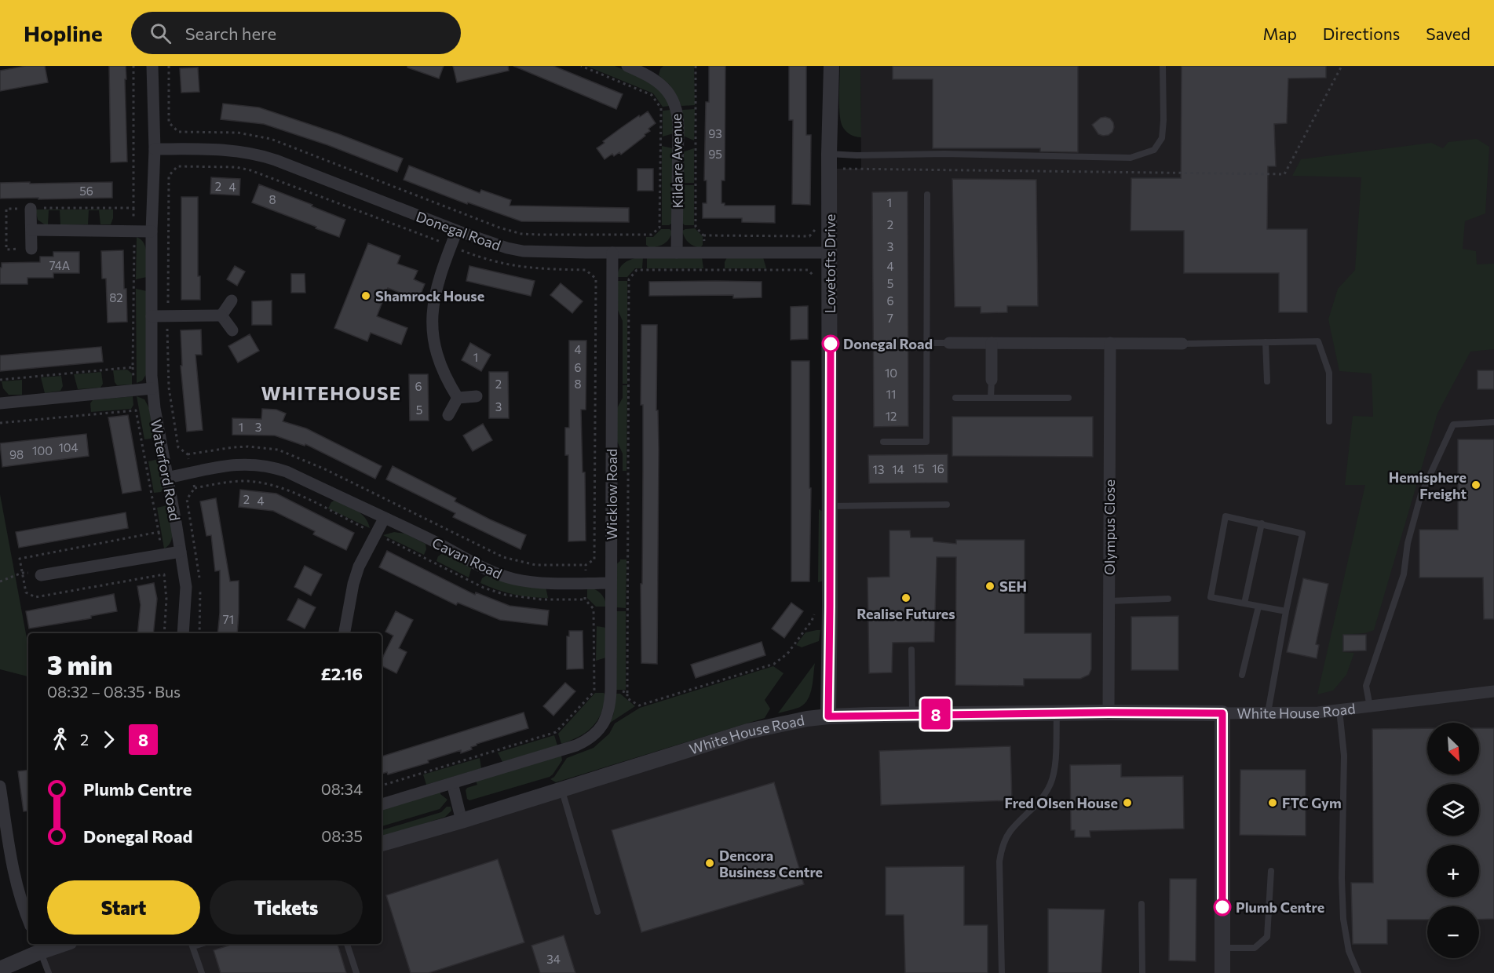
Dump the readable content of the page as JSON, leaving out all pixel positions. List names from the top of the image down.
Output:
{
  "streets": {
    "street": [
      "Kildare Avenue",
      "Donegal Road",
      "Lovetofts Drive",
      "Waterford Road",
      "Wicklow Road",
      "Olympus Close",
      "Cavan Road",
      "White House Road"
    ]
  },
  "crossings": [
    ["Kildare Avenue", "Donegal Road"],
    ["Donegal Road", "Lovetofts Drive"],
    ["Donegal Road", "Waterford Road"],
    ["Donegal Road", "Wicklow Road"],
    ["Lovetofts Drive", "White House Road"],
    ["Waterford Road", "Cavan Road"],
    ["Wicklow Road", "Cavan Road"],
    ["Olympus Close", "White House Road"]
  ],
  "districts": ["WHITEHOUSE"],
  "places": [
    "Shamrock House",
    "Donegal Road",
    "Hemisphere Freight",
    "SEH",
    "Realise Futures",
    "Fred Olsen House",
    "FTC Gym",
    "Dencora Business Centre",
    "Plumb Centre"
  ],
  "lines": ["bus line 8"],
  "house_numbers": [
    "93",
    "95",
    "2",
    "4",
    "56",
    "8",
    "1",
    "2",
    "3",
    "74A",
    "4",
    "5",
    "82",
    "6",
    "7",
    "4",
    "1",
    "6",
    "10",
    "2",
    "8",
    "6",
    "11",
    "3",
    "5",
    "12",
    "1",
    "3",
    "104",
    "100",
    "98",
    "15",
    "16",
    "13",
    "14",
    "2",
    "4",
    "71",
    "34"
  ],
  "north": "bottom right",
  "page": {
    "header": "Hopline",
    "search": "Search here",
    "nav": ["Map", "Directions", "Saved"],
    "on_map": "8",
    "heading": ["3 min", "08:32 – 08:35 · Bus", "£2.16"],
    "legs": ["2", "8"],
    "map_buttons": ["+", "−"],
    "list": [
      {
        "name": "Plumb Centre",
        "value": "08:34"
      },
      {
        "name": "Donegal Road",
        "value": "08:35"
      }
    ],
    "buttons": ["Start", "Tickets"]
  }
}
